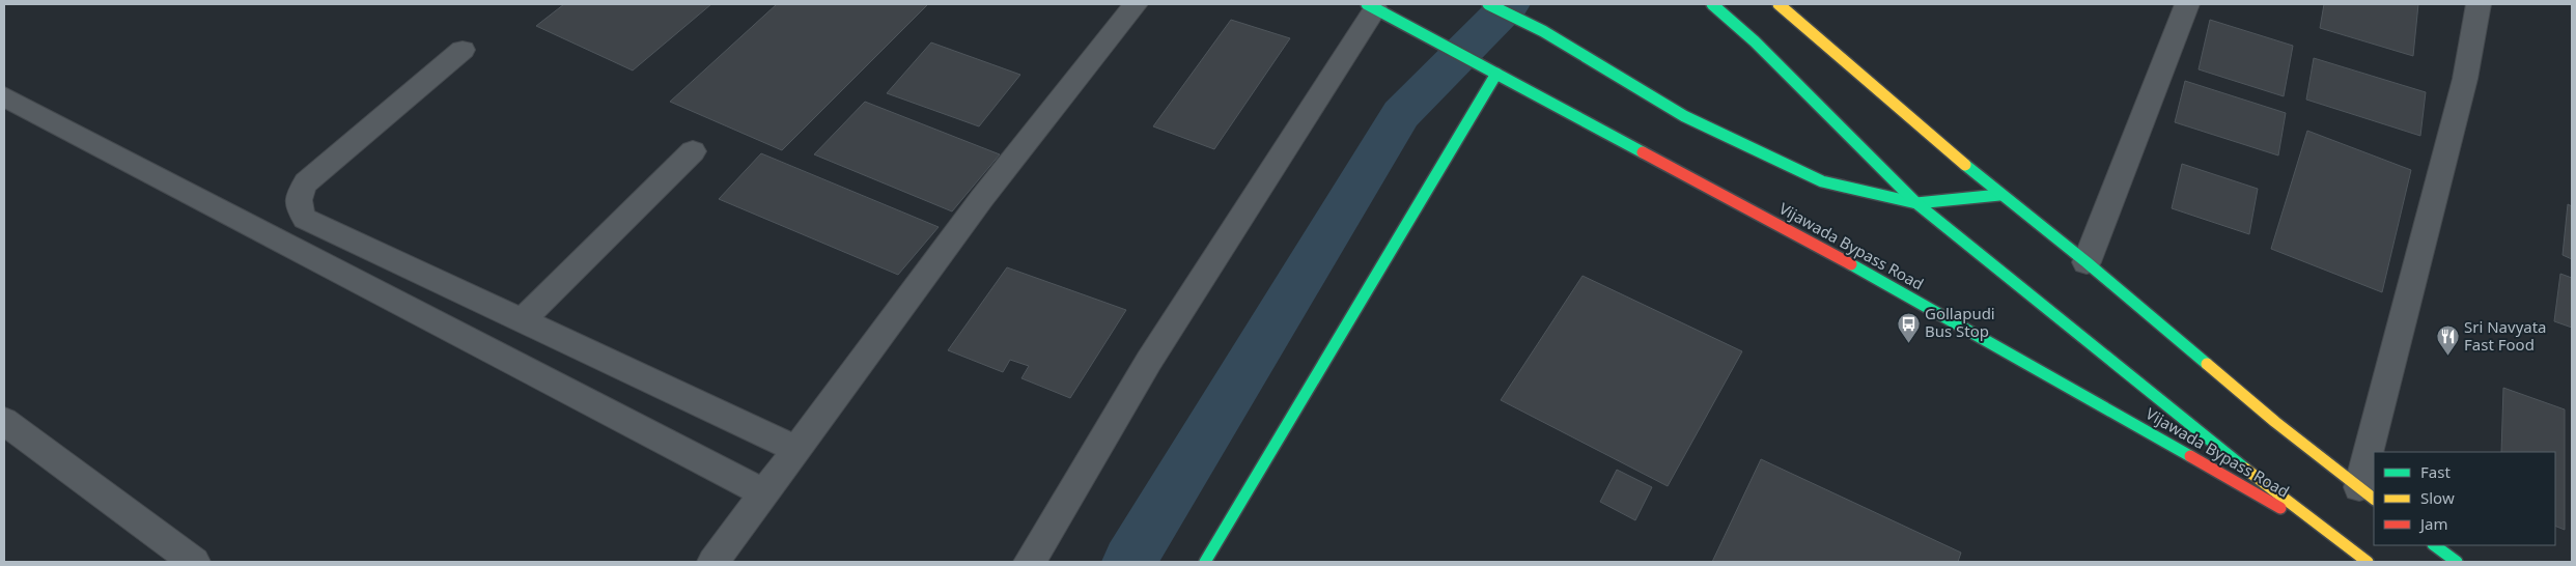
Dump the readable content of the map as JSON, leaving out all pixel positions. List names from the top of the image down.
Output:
{
  "streets": {
    "main road": ["Vijawada Bypass Road"]
  },
  "places": {
    "bus stop": ["Gollapudi Bus Stop"],
    "restaurant": ["Sri Navyata Fast Food"]
  },
  "legend": ["Fast", "Slow", "Jam"]
}
